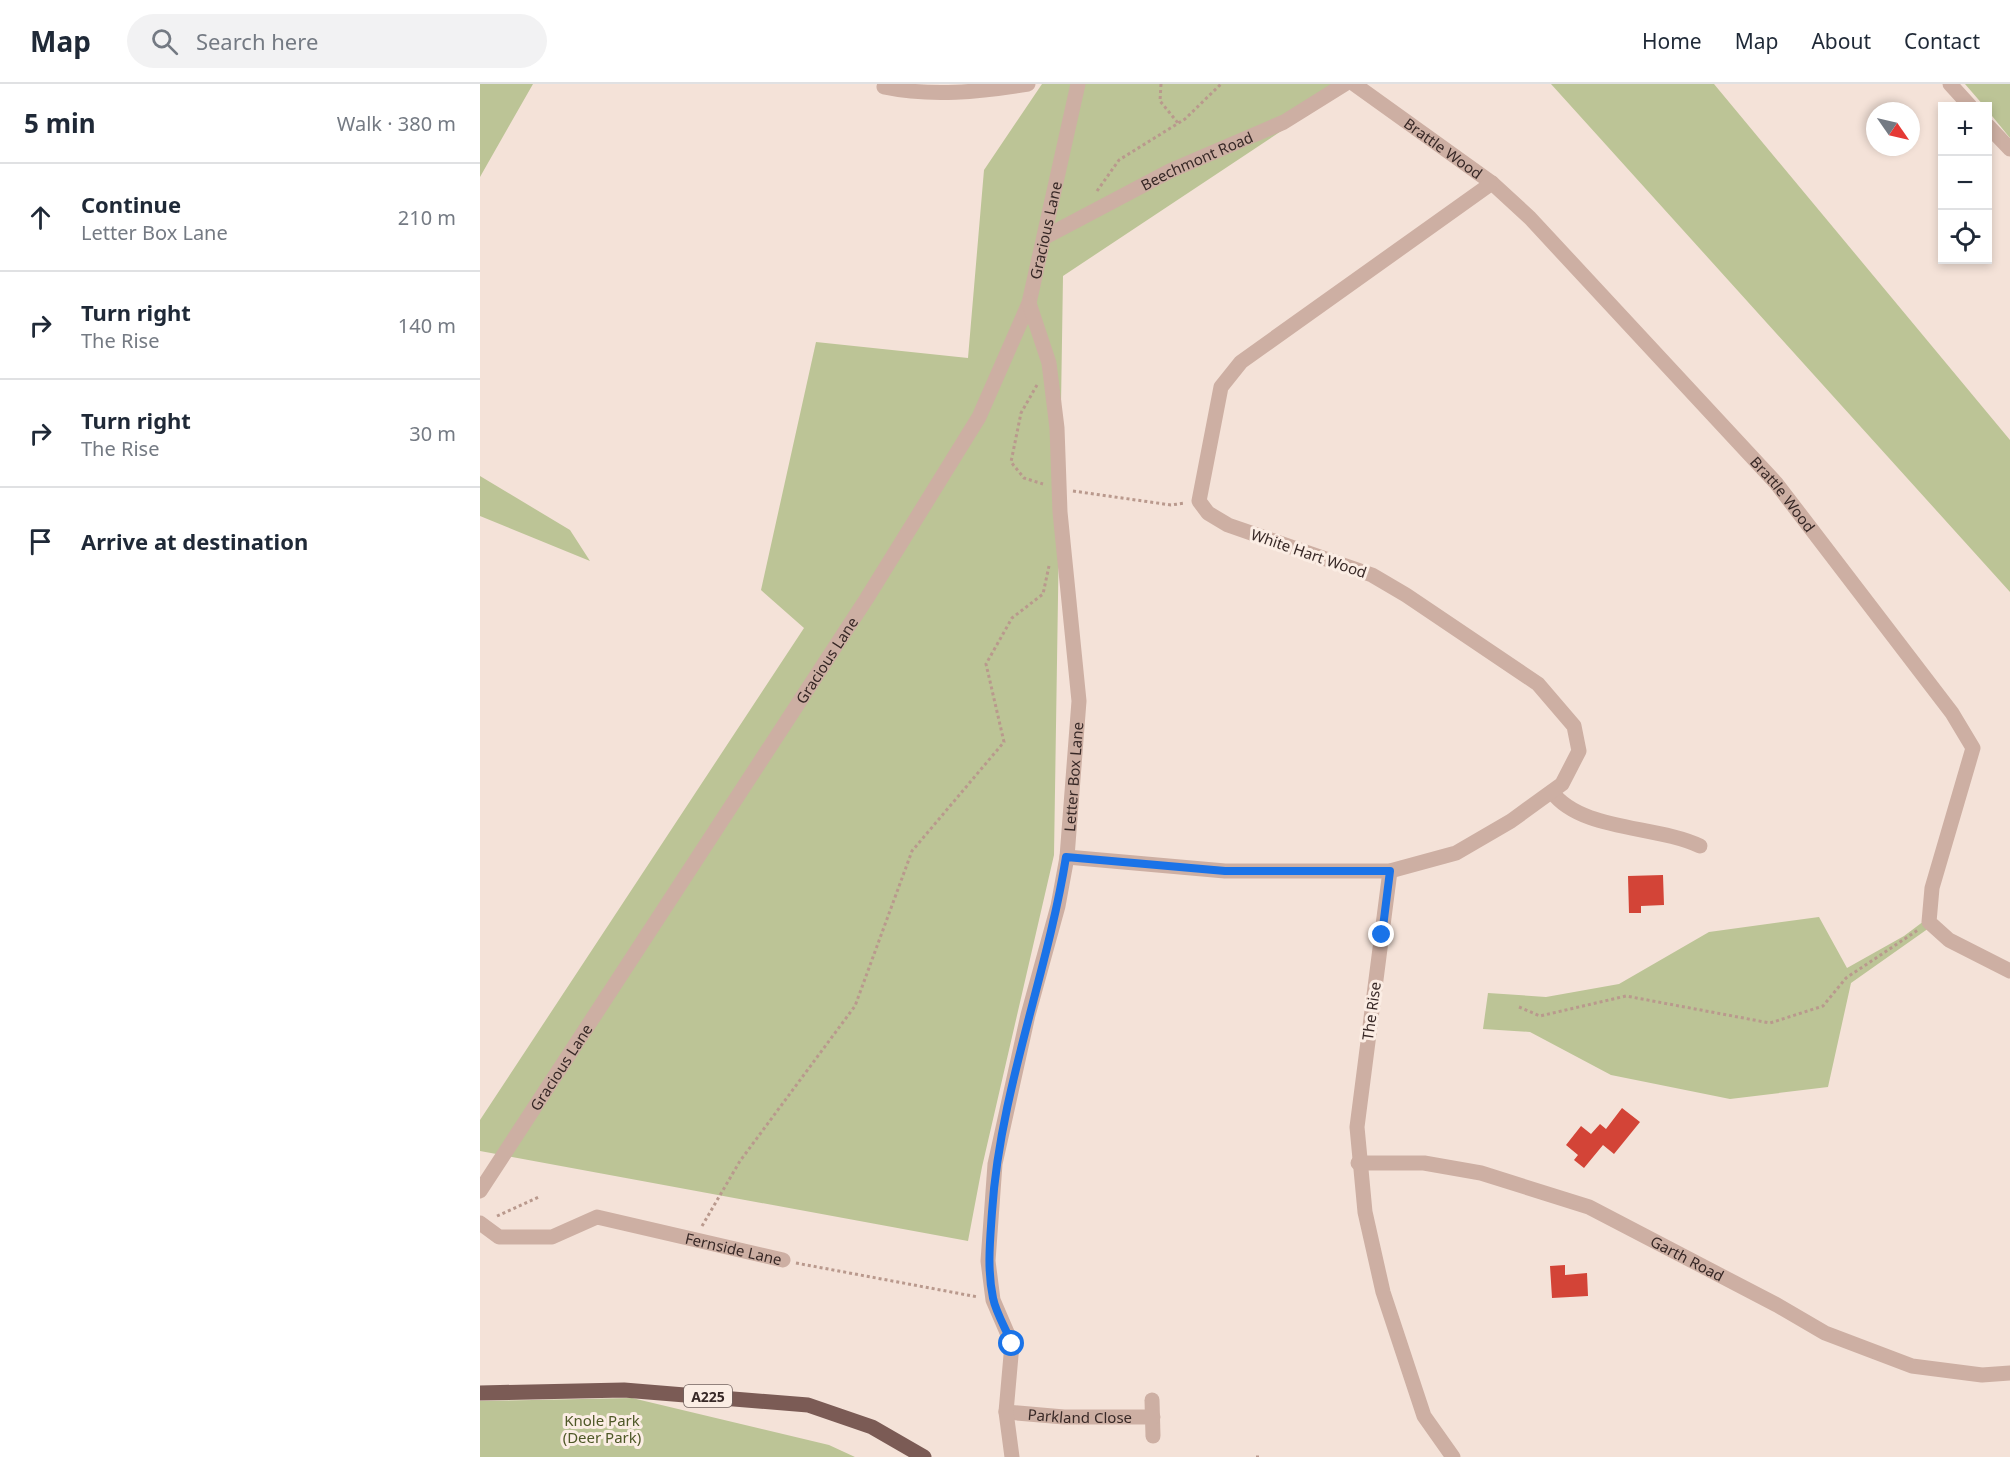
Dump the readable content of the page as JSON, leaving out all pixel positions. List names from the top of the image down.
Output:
{
  "streets": {
    "main road": ["A225"],
    "street": [
      "Brattle Wood",
      "Beechmont Road",
      "Gracious Lane",
      "White Hart Wood",
      "Letter Box Lane",
      "The Rise",
      "Fernside Lane",
      "Garth Road",
      "Parkland Close"
    ]
  },
  "crossings": [
    ["Beechmont Road", "Gracious Lane"],
    ["Gracious Lane", "Letter Box Lane"],
    ["White Hart Wood", "The Rise"],
    ["Letter Box Lane", "Fernside Lane"],
    ["Letter Box Lane", "Parkland Close"],
    ["The Rise", "Garth Road"]
  ],
  "parks": ["Knole Park (Deer Park)"],
  "north": "bottom right",
  "page": {
    "header": "Map",
    "search": "Search here",
    "nav": [
      "Home",
      "Map",
      "About",
      "Contact"
    ],
    "heading": ["5 min", "Walk · 380 m"],
    "map_buttons": ["+", "−"],
    "list": [
      ["Continue", "Letter Box Lane", "210 m"],
      ["Turn right", "The Rise", "140 m"],
      ["Turn right", "The Rise", "30 m"],
      "Arrive at destination"
    ]
  }
}
